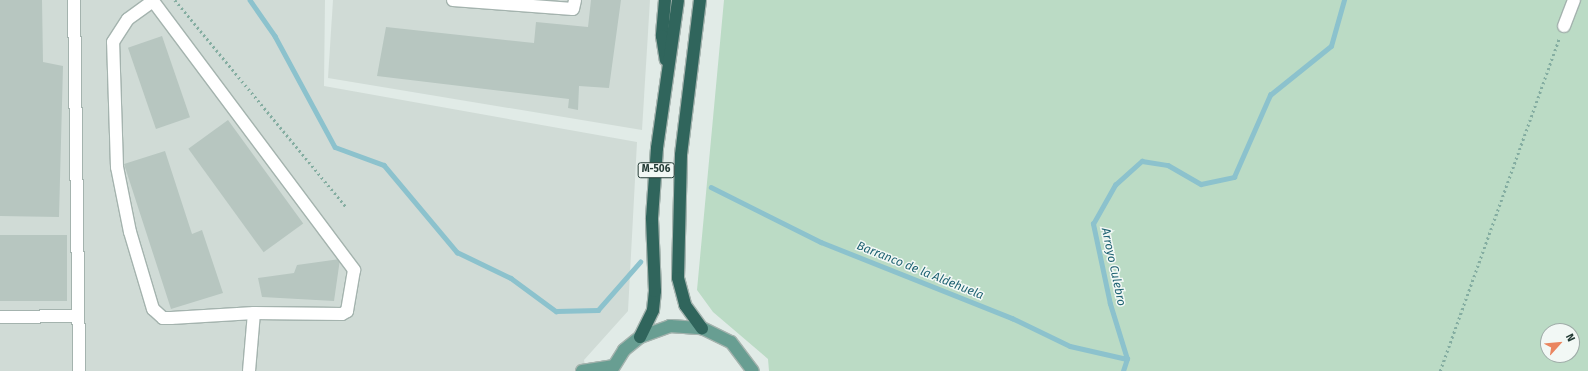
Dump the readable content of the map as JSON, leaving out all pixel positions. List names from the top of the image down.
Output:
{
  "streets": {
    "highway": ["M-506"]
  },
  "water": ["Arroyo Culebro", "Barranco de la Aldehuela"],
  "north": "top right"
}
